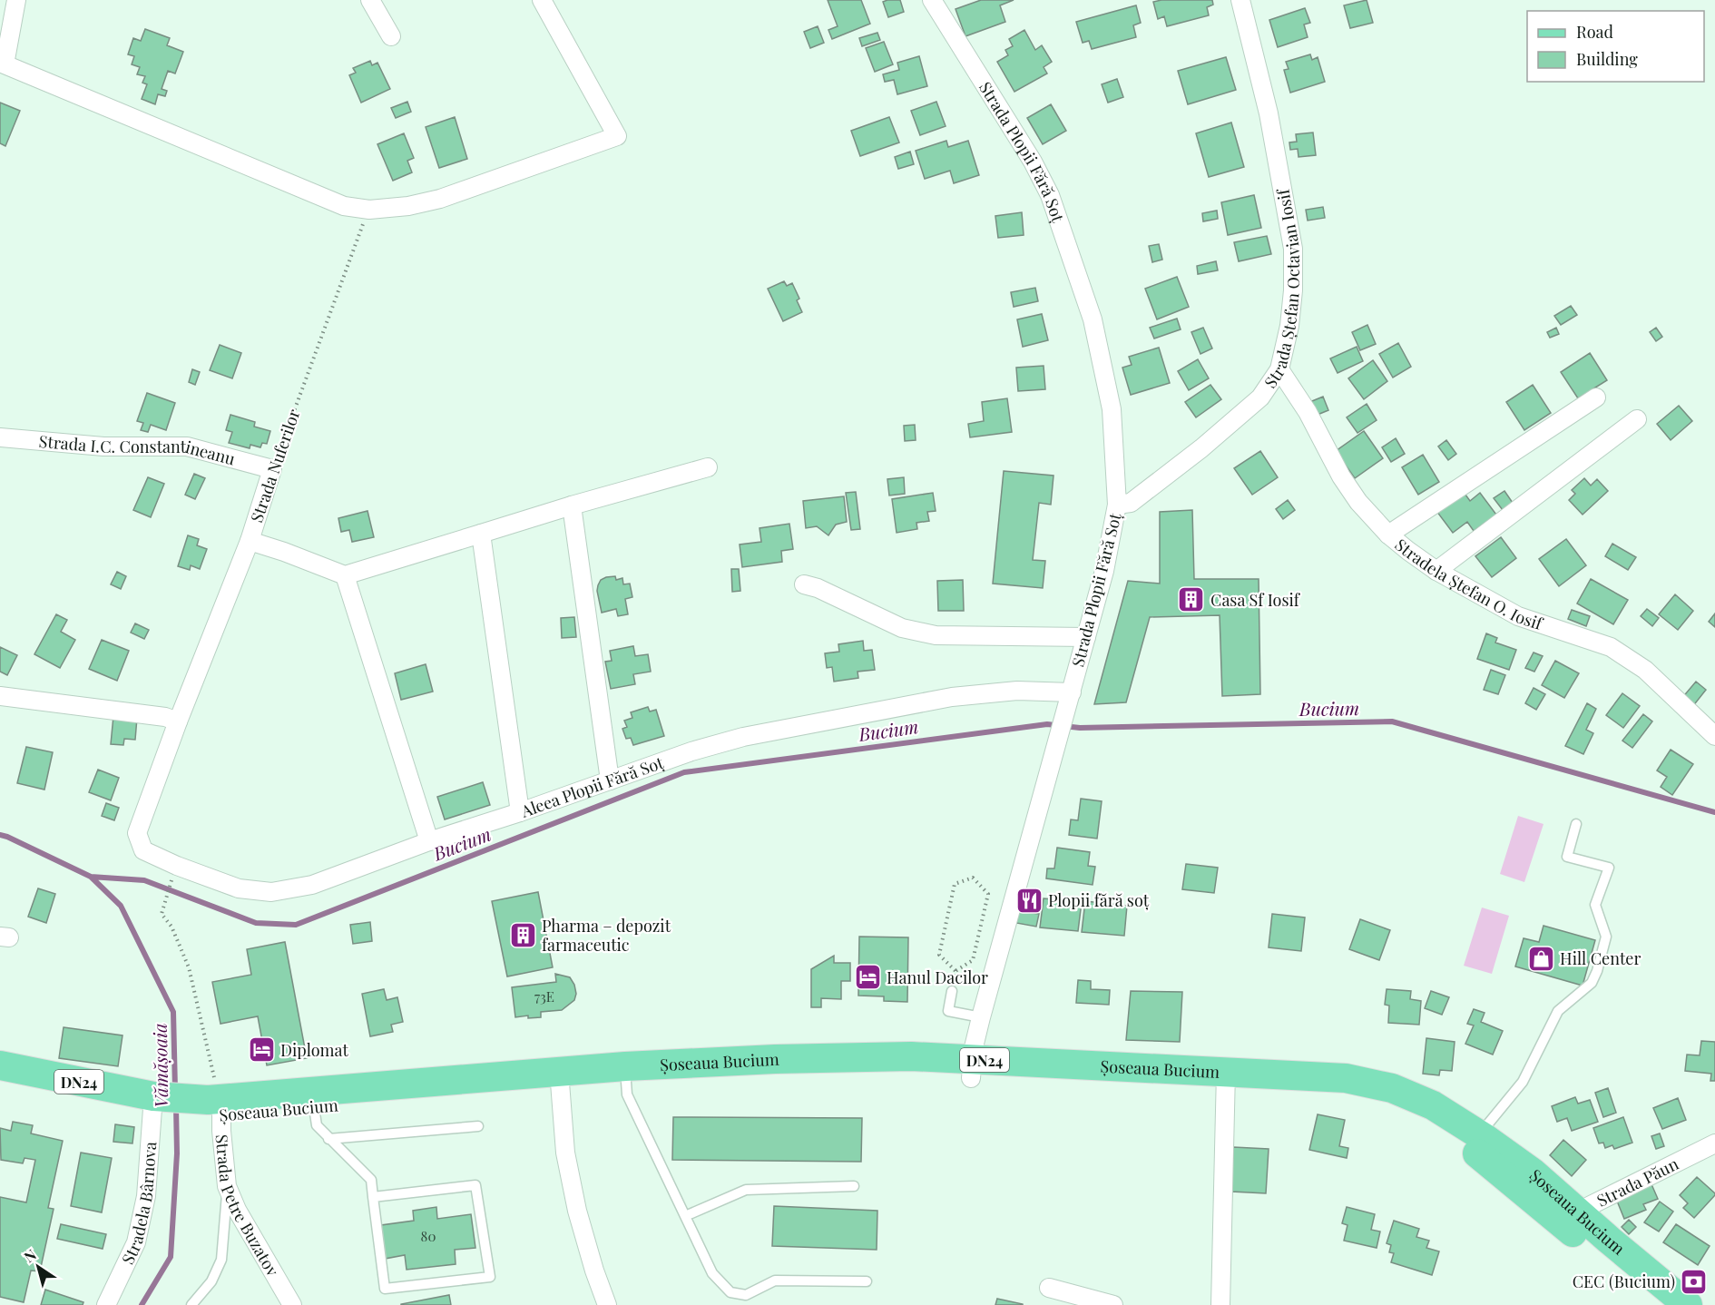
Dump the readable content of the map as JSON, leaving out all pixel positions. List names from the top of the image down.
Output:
{
  "streets": {
    "main road": ["DN24", "Șoseaua Bucium"],
    "street": [
      "Strada Plopii Fără Soț",
      "Strada Ștefan Octavian Iosif",
      "Strada I.C. Constantineanu",
      "Strada Nuferilor",
      "Stradela Ștefan O. Iosif",
      "Aleea Plopii Fără Soț",
      "Strada Păun",
      "Stradela Bârnova",
      "Strada Petre Buzatov"
    ]
  },
  "crossings": [
    ["Strada Plopii Fără Soț", "Strada Ștefan Octavian Iosif"],
    ["Strada Plopii Fără Soț", "Aleea Plopii Fără Soț"],
    ["Strada Plopii Fără Soț", "Șoseaua Bucium"],
    ["Strada Ștefan Octavian Iosif", "Stradela Ștefan O. Iosif"],
    ["Strada I.C. Constantineanu", "Strada Nuferilor"],
    ["Strada Nuferilor", "Aleea Plopii Fără Soț"],
    ["Șoseaua Bucium", "Strada Păun"],
    ["Șoseaua Bucium", "Stradela Bârnova"],
    ["Șoseaua Bucium", "Strada Petre Buzatov"]
  ],
  "water": ["Bucium", "Vămășoaia"],
  "places": {
    "building": ["Casa Sf Iosif", "Pharma – depozit farmaceutic"],
    "restaurant": ["Plopii fără soț"],
    "shop": ["Hill Center"],
    "hotel": ["Hanul Dacilor", "Diplomat"],
    "bank": ["CEC (Bucium)"]
  },
  "house_numbers": ["73E", "80"],
  "legend": ["Road", "Building"],
  "north": "top left"
}
